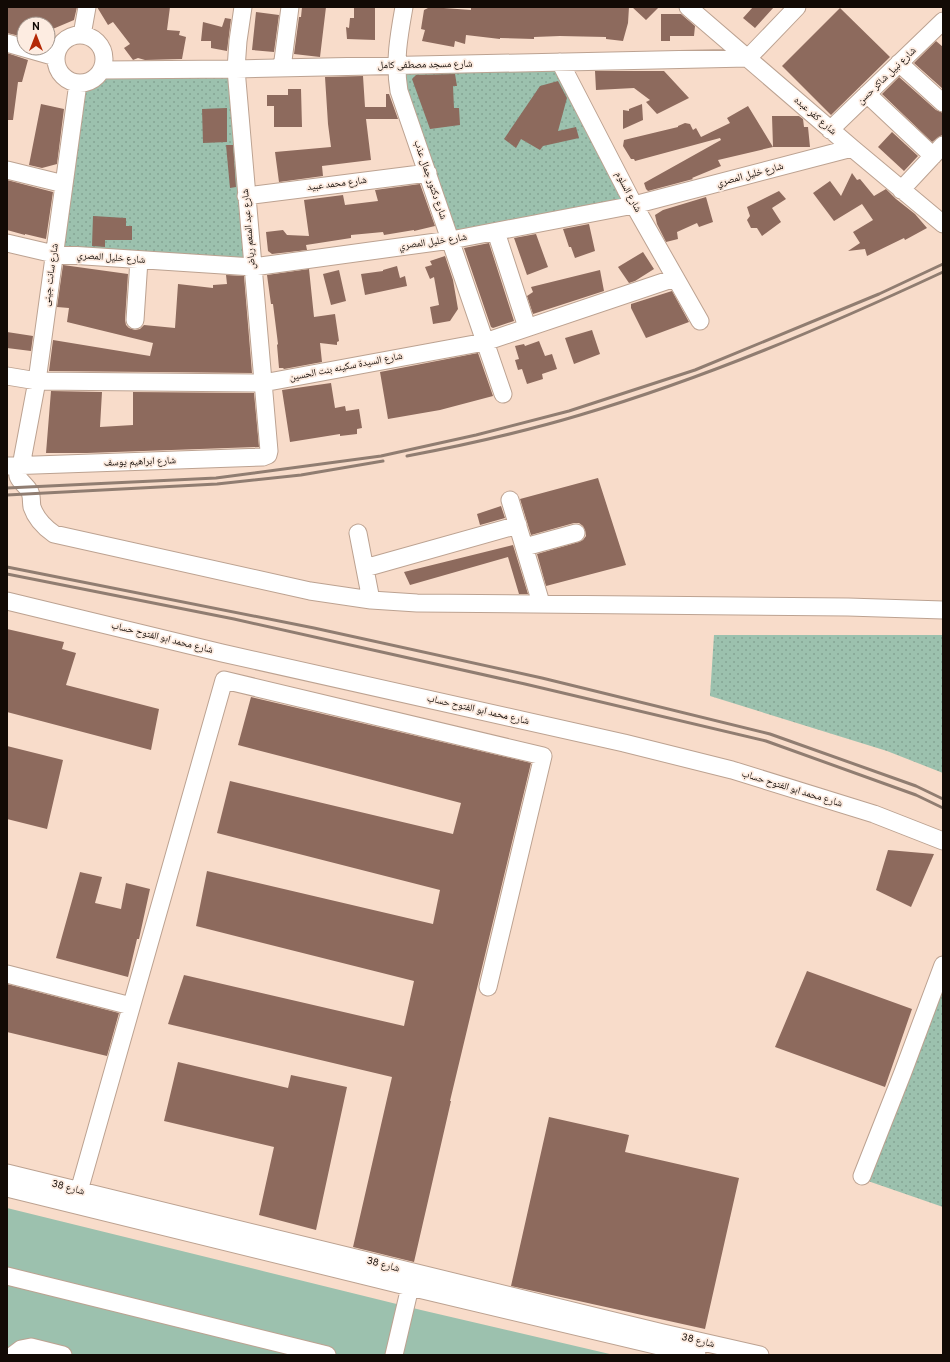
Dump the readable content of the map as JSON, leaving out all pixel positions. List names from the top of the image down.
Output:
{
  "streets": {
    "street": [
      "شارع مسجد مصطفى كامل",
      "شارع نبيل شاكر حسن",
      "شارع كفر عبده",
      "شارع خليل المصري",
      "شارع دكتور جمال عذب",
      "شارع محمد عبيد",
      "شارع السلوم",
      "شارع عبد المنعم رياض",
      "شارع سانت جينى",
      "شارع السيدة سكينه بنت الحسين",
      "شارع ابراهيم يوسف",
      "شارع محمد ابو الفتوح حساب",
      "شارع 38"
    ]
  },
  "crossings": [
    ["شارع مسجد مصطفى كامل", "شارع كفر عبده"],
    ["شارع مسجد مصطفى كامل", "شارع دكتور جمال عذب"],
    ["شارع مسجد مصطفى كامل", "شارع السلوم"],
    ["شارع مسجد مصطفى كامل", "شارع عبد المنعم رياض"],
    ["شارع مسجد مصطفى كامل", "شارع سانت جينى"],
    ["شارع نبيل شاكر حسن", "شارع كفر عبده"],
    ["شارع كفر عبده", "شارع خليل المصري"],
    ["شارع خليل المصري", "شارع دكتور جمال عذب"],
    ["شارع خليل المصري", "شارع السلوم"],
    ["شارع خليل المصري", "شارع عبد المنعم رياض"],
    ["شارع خليل المصري", "شارع سانت جينى"],
    ["شارع دكتور جمال عذب", "شارع محمد عبيد"],
    ["شارع دكتور جمال عذب", "شارع السيدة سكينه بنت الحسين"],
    ["شارع محمد عبيد", "شارع عبد المنعم رياض"],
    ["شارع السلوم", "شارع السيدة سكينه بنت الحسين"],
    ["شارع عبد المنعم رياض", "شارع السيدة سكينه بنت الحسين"],
    ["شارع عبد المنعم رياض", "شارع ابراهيم يوسف"],
    ["شارع سانت جينى", "شارع السيدة سكينه بنت الحسين"],
    ["شارع سانت جينى", "شارع ابراهيم يوسف"]
  ],
  "north": "top"
}
